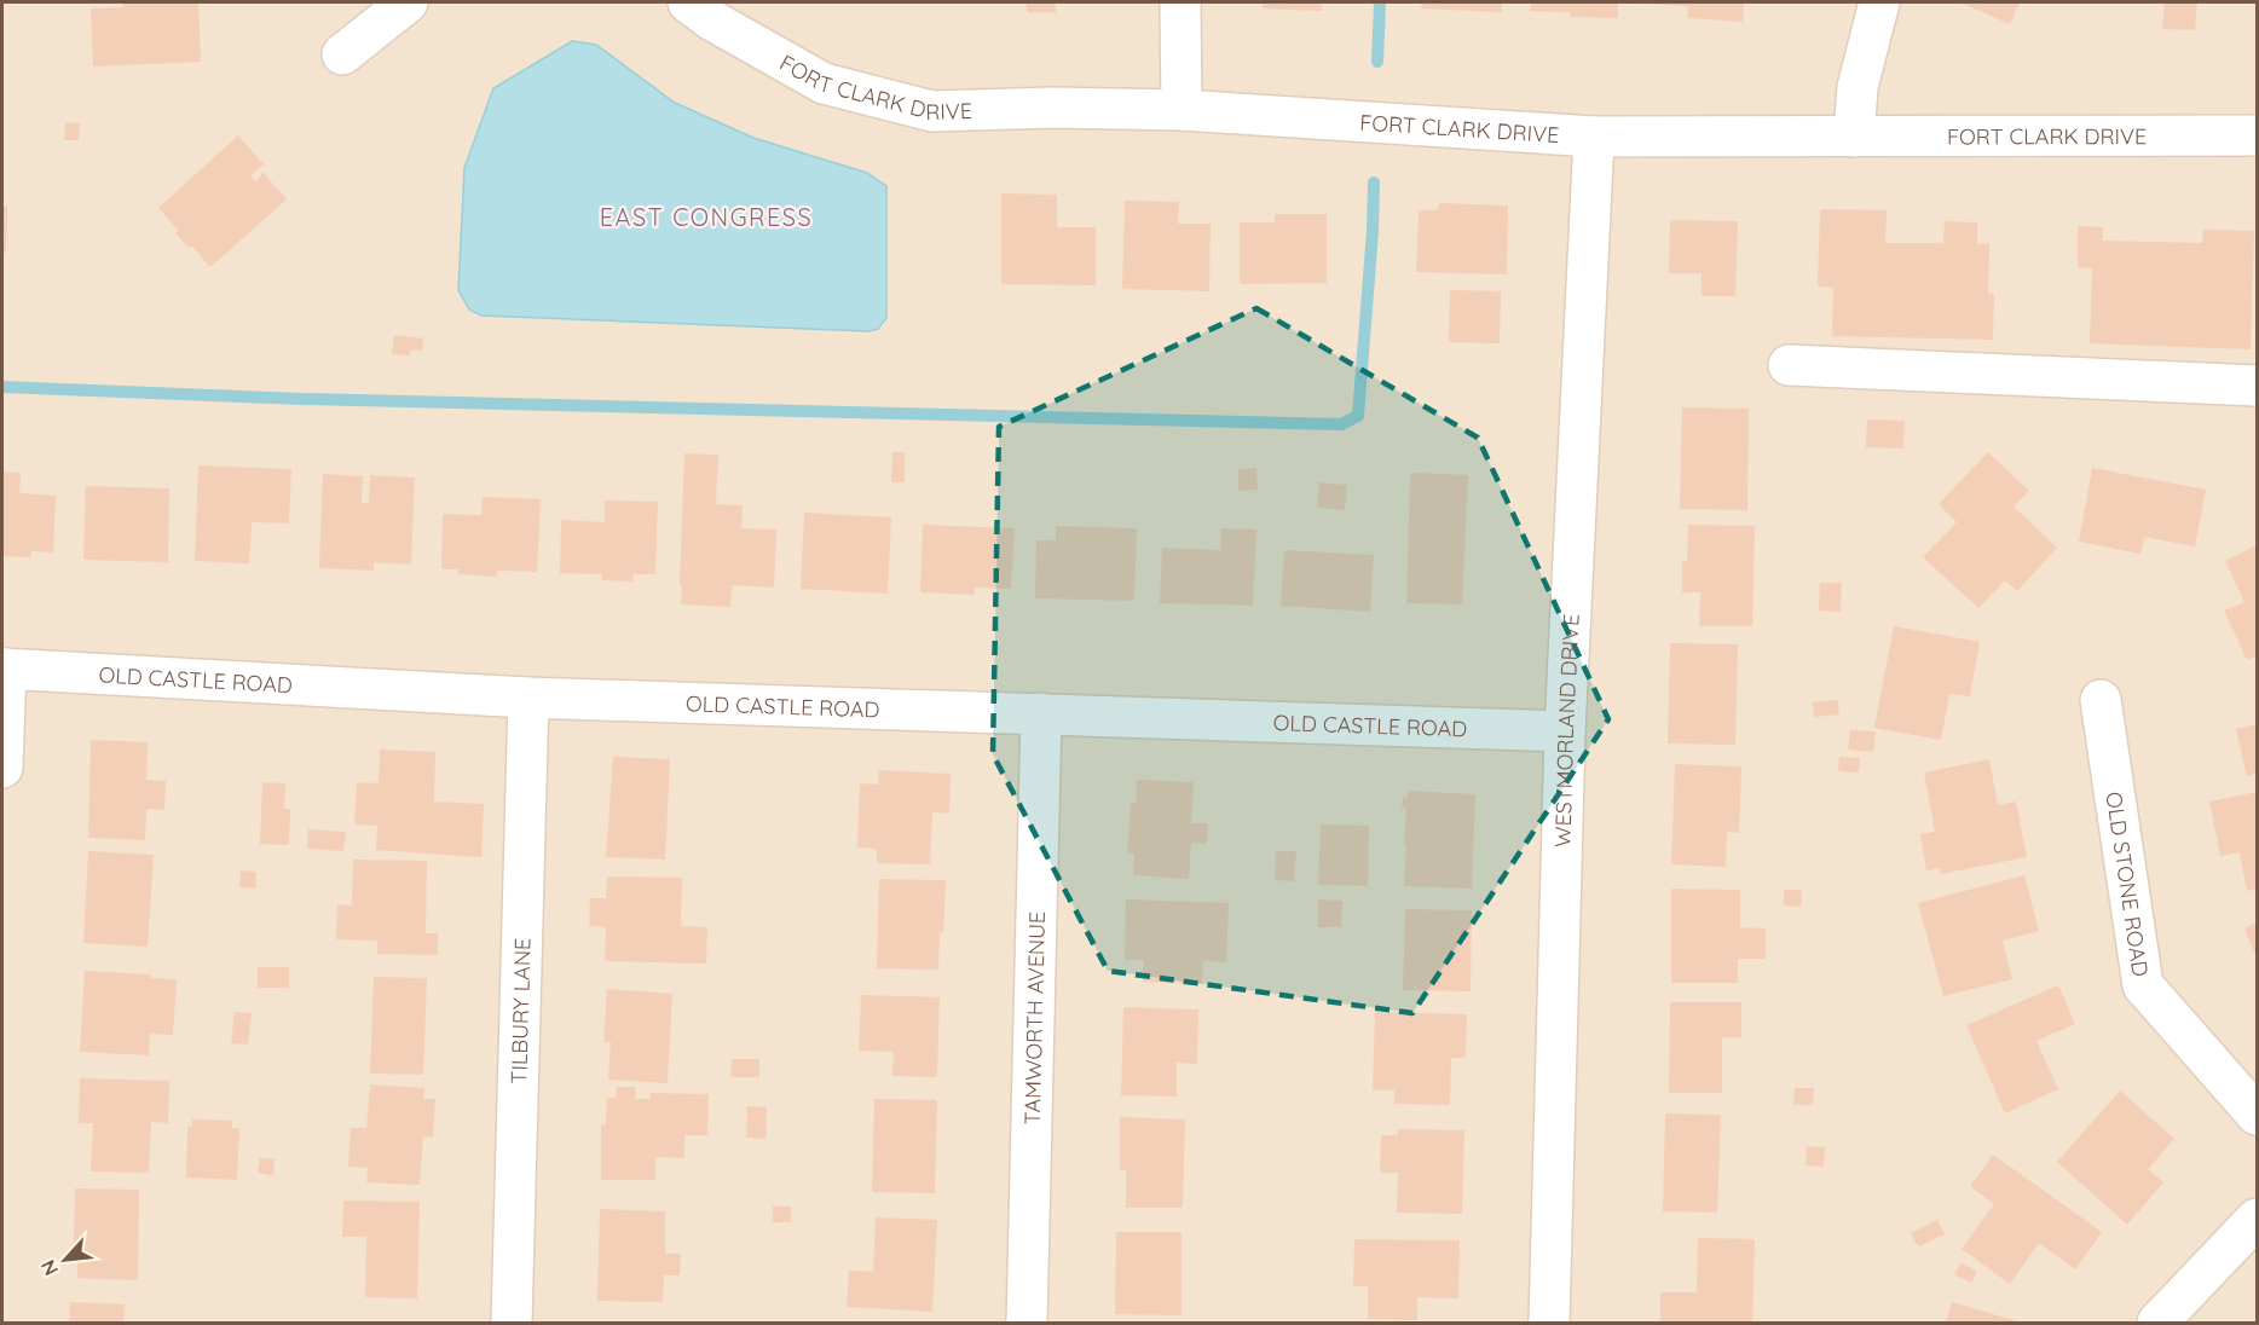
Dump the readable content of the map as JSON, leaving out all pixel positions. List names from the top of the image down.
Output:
{
  "streets": {
    "street": [
      "FORT CLARK DRIVE",
      "OLD CASTLE ROAD",
      "WESTMORLAND DRIVE",
      "OLD STONE ROAD",
      "TILBURY LANE",
      "TAMWORTH AVENUE"
    ]
  },
  "crossings": [
    ["FORT CLARK DRIVE", "WESTMORLAND DRIVE"],
    ["OLD CASTLE ROAD", "WESTMORLAND DRIVE"],
    ["OLD CASTLE ROAD", "TILBURY LANE"],
    ["OLD CASTLE ROAD", "TAMWORTH AVENUE"]
  ],
  "districts": ["EAST CONGRESS"],
  "north": "bottom left"
}
